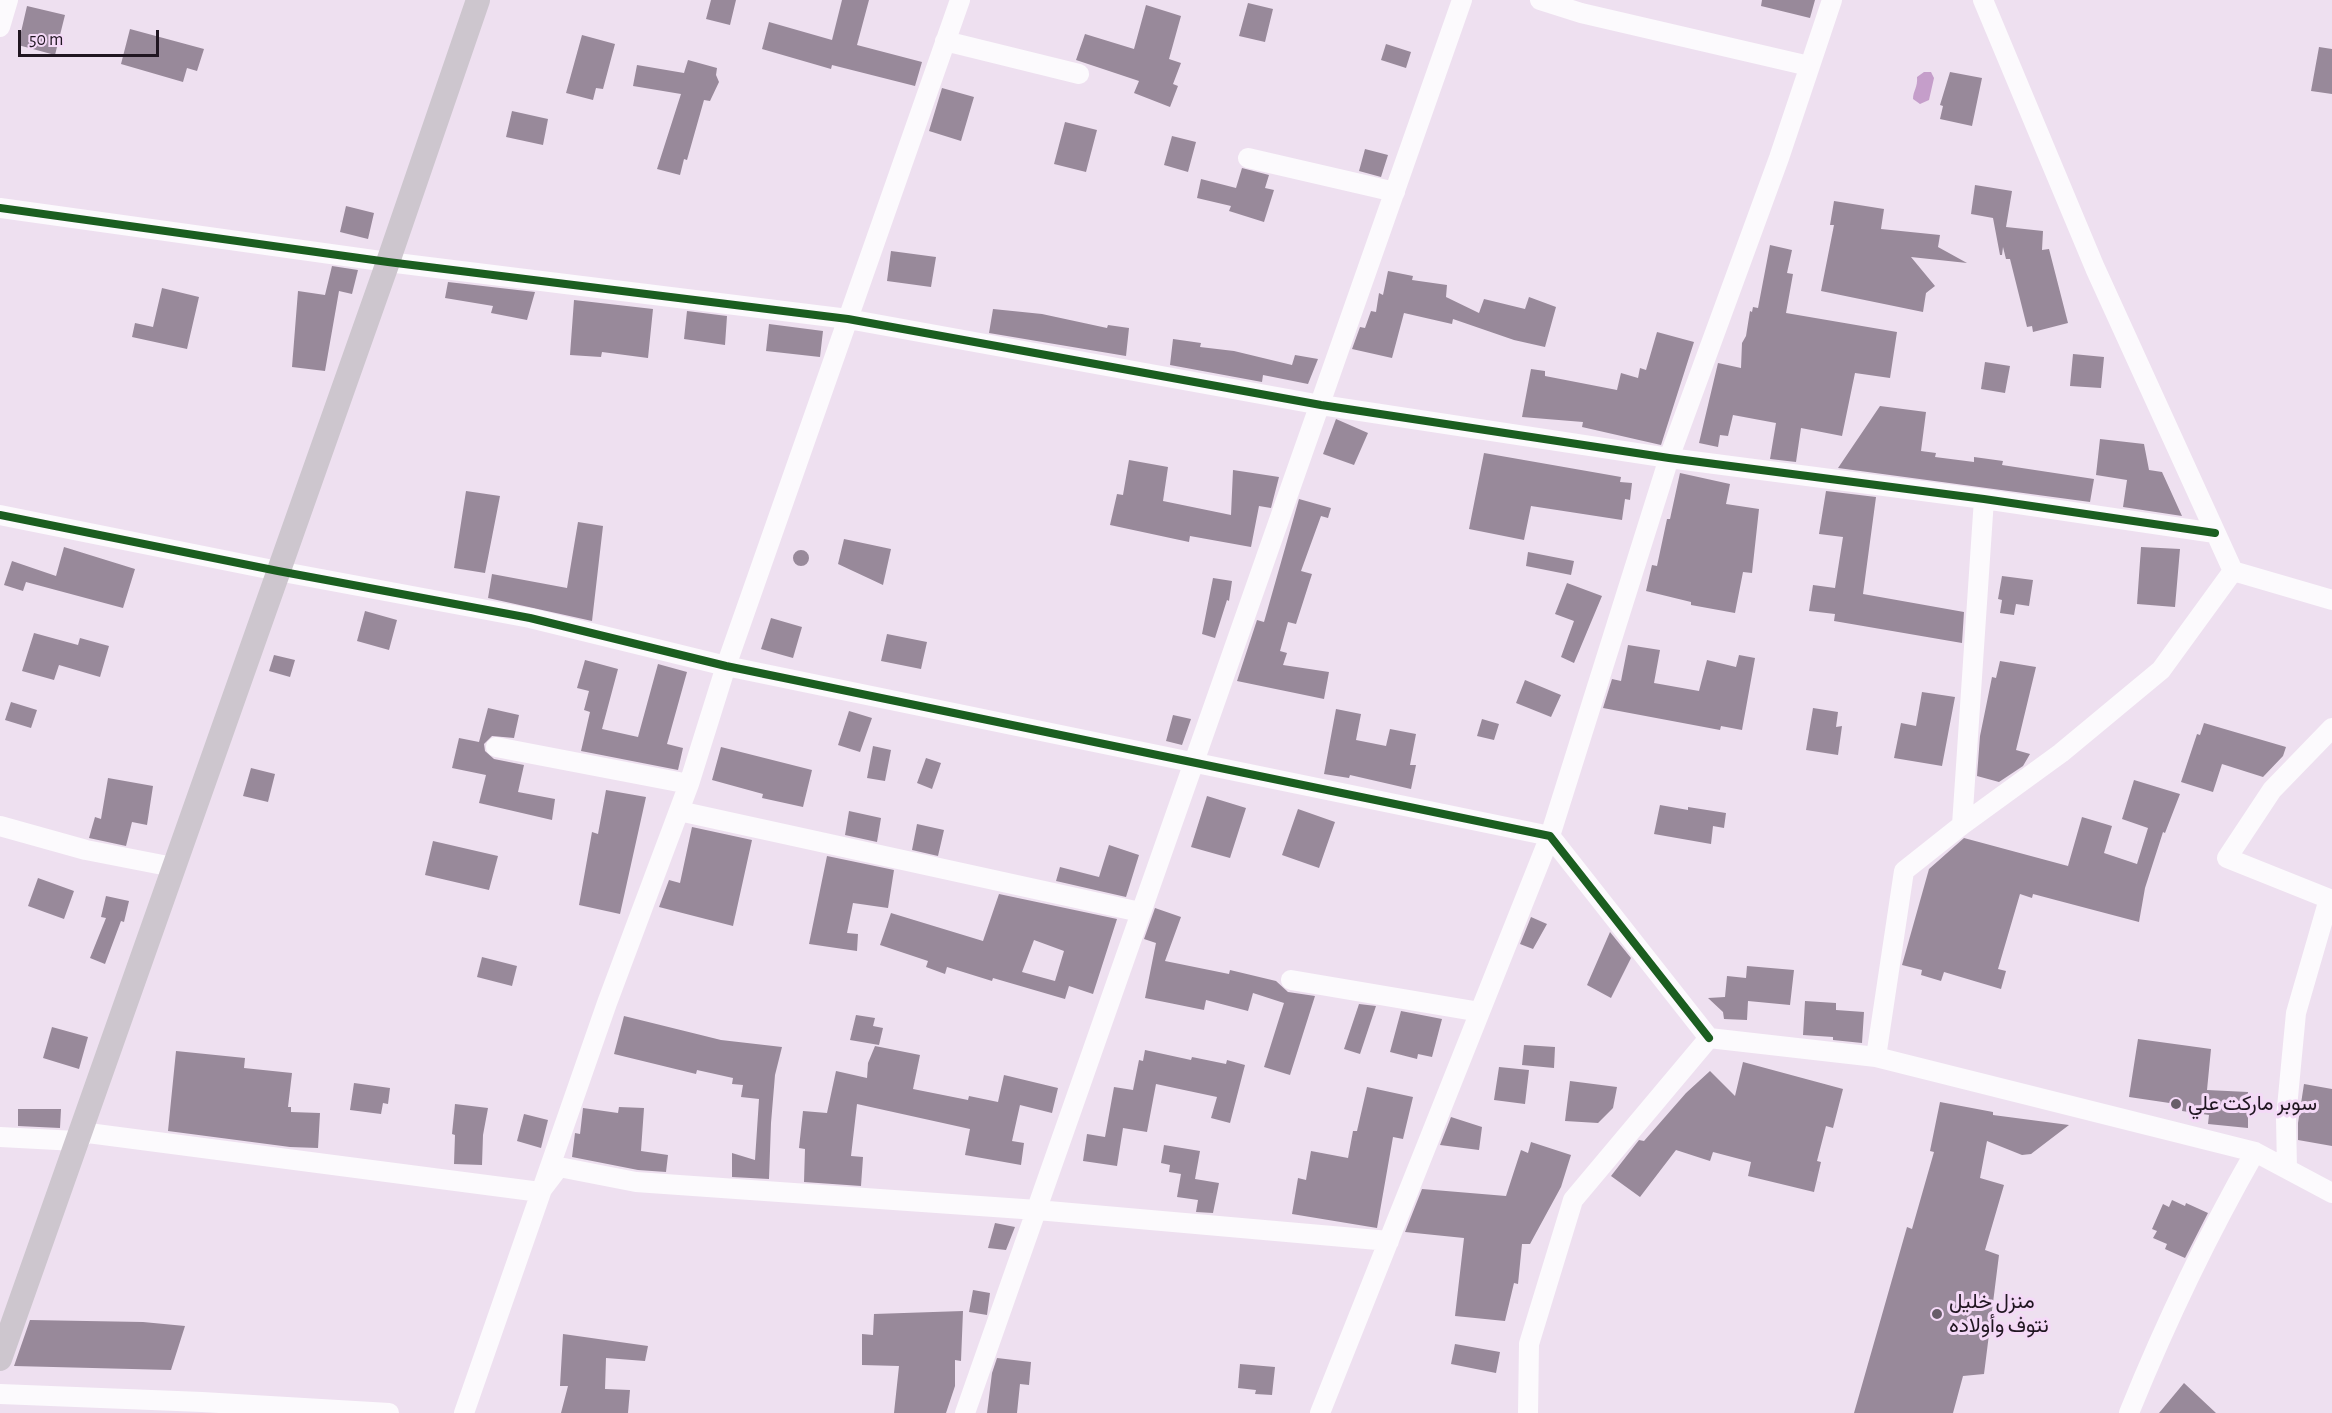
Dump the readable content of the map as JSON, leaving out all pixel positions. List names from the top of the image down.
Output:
{
  "places": ["سوبر ماركت علي", "منزل خليل نتوف وأولاده"],
  "scale_bar": "50 m"
}
